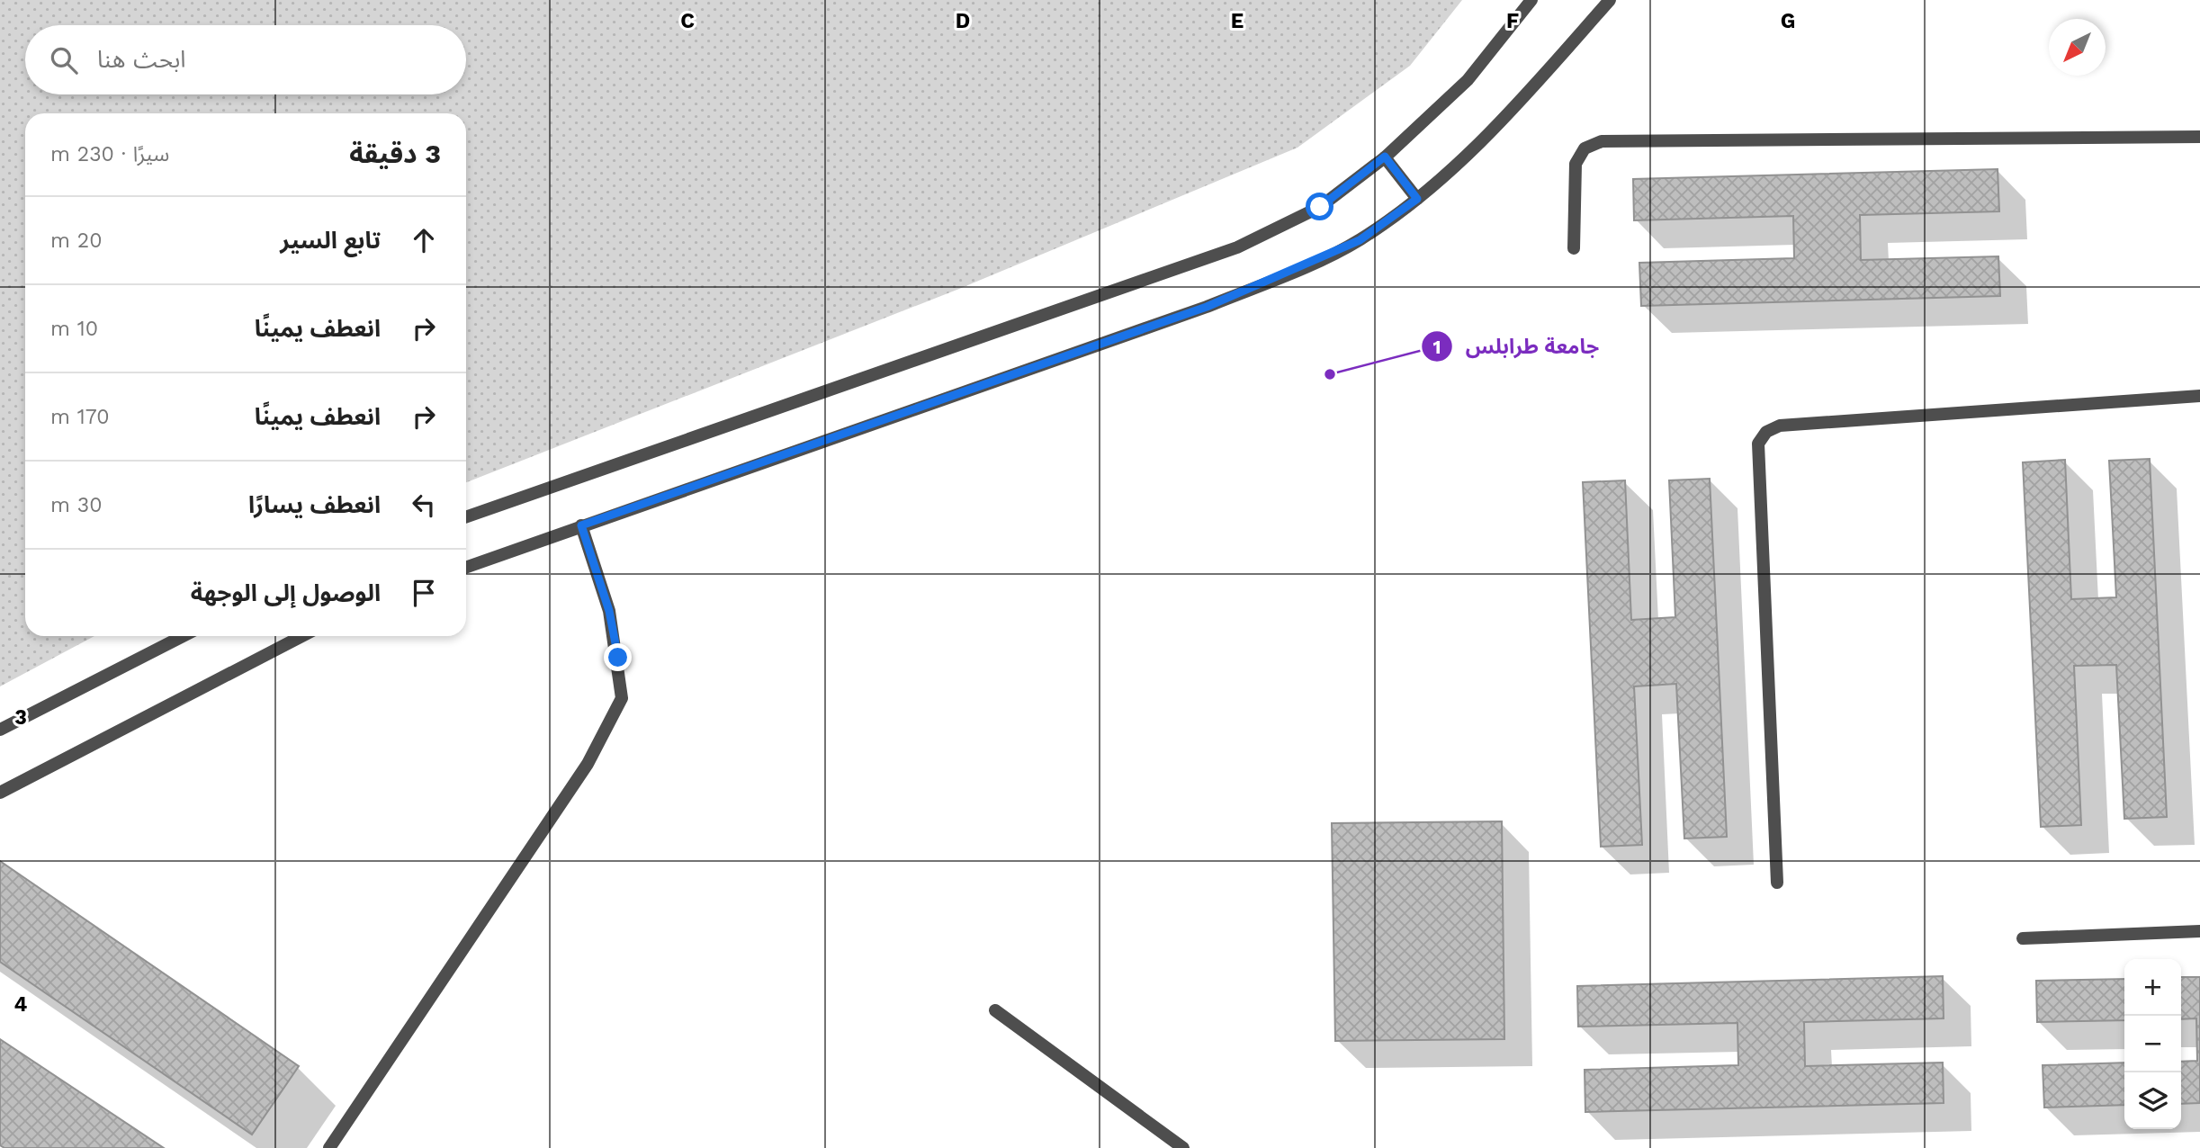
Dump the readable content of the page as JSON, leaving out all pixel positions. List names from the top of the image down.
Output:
{
  "places": ["جامعة طرابلس"],
  "north": "bottom left",
  "page": {
    "search": "ابحث هنا",
    "heading": ["3 دقيقة", "سيرًا · 230 m"],
    "list": [
      ["تابع السير", "20 m"],
      ["انعطف يمينًا", "10 m"],
      ["انعطف يمينًا", "170 m"],
      ["انعطف يسارًا", "30 m"],
      "الوصول إلى الوجهة"
    ],
    "map_buttons": ["+", "−"]
  },
  "grid": {
    "columns": [
      "C",
      "D",
      "E",
      "F",
      "G"
    ],
    "rows": ["3", "4"]
  }
}
